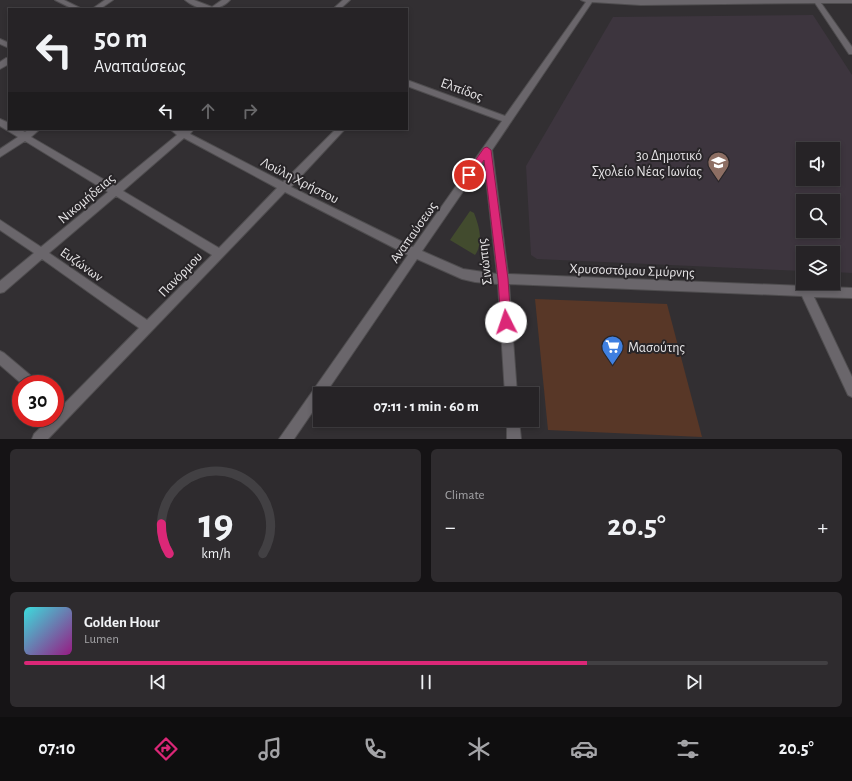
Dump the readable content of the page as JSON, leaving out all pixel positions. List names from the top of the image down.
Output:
{
  "streets": {
    "street": [
      "Ελπίδος",
      "Λούλη Χρήστου",
      "Νικομήδειας",
      "Αναπαύσεως",
      "Σινώπης",
      "Ευζώνων",
      "Χρυσοστόμου Σμύρνης",
      "Πανόρμου"
    ]
  },
  "crossings": [
    ["Ελπίδος", "Αναπαύσεως"],
    ["Λούλη Χρήστου", "Νικομήδειας"],
    ["Λούλη Χρήστου", "Αναπαύσεως"],
    ["Λούλη Χρήστου", "Χρυσοστόμου Σμύρνης"],
    ["Λούλη Χρήστου", "Πανόρμου"],
    ["Νικομήδειας", "Ευζώνων"],
    ["Αναπαύσεως", "Σινώπης"],
    ["Αναπαύσεως", "Χρυσοστόμου Σμύρνης"],
    ["Σινώπης", "Χρυσοστόμου Σμύρνης"],
    ["Ευζώνων", "Πανόρμου"]
  ],
  "places": {
    "school or university": ["3ο Δημοτικό Σχολείο Νέας Ιωνίας"],
    "supermarket": ["Μασούτης"]
  },
  "page": {
    "turn": ["50 m", "Αναπαύσεως"],
    "limit": "30",
    "trip": "07:11 · 1 min · 60 m",
    "tile": "Climate",
    "heat": ["−", "20.5°", "+"],
    "song": ["Golden Hour", "Lumen"],
    "tabs": ["07:10", "20.5°"],
    "gauge": ["19", "km/h"]
  }
}
